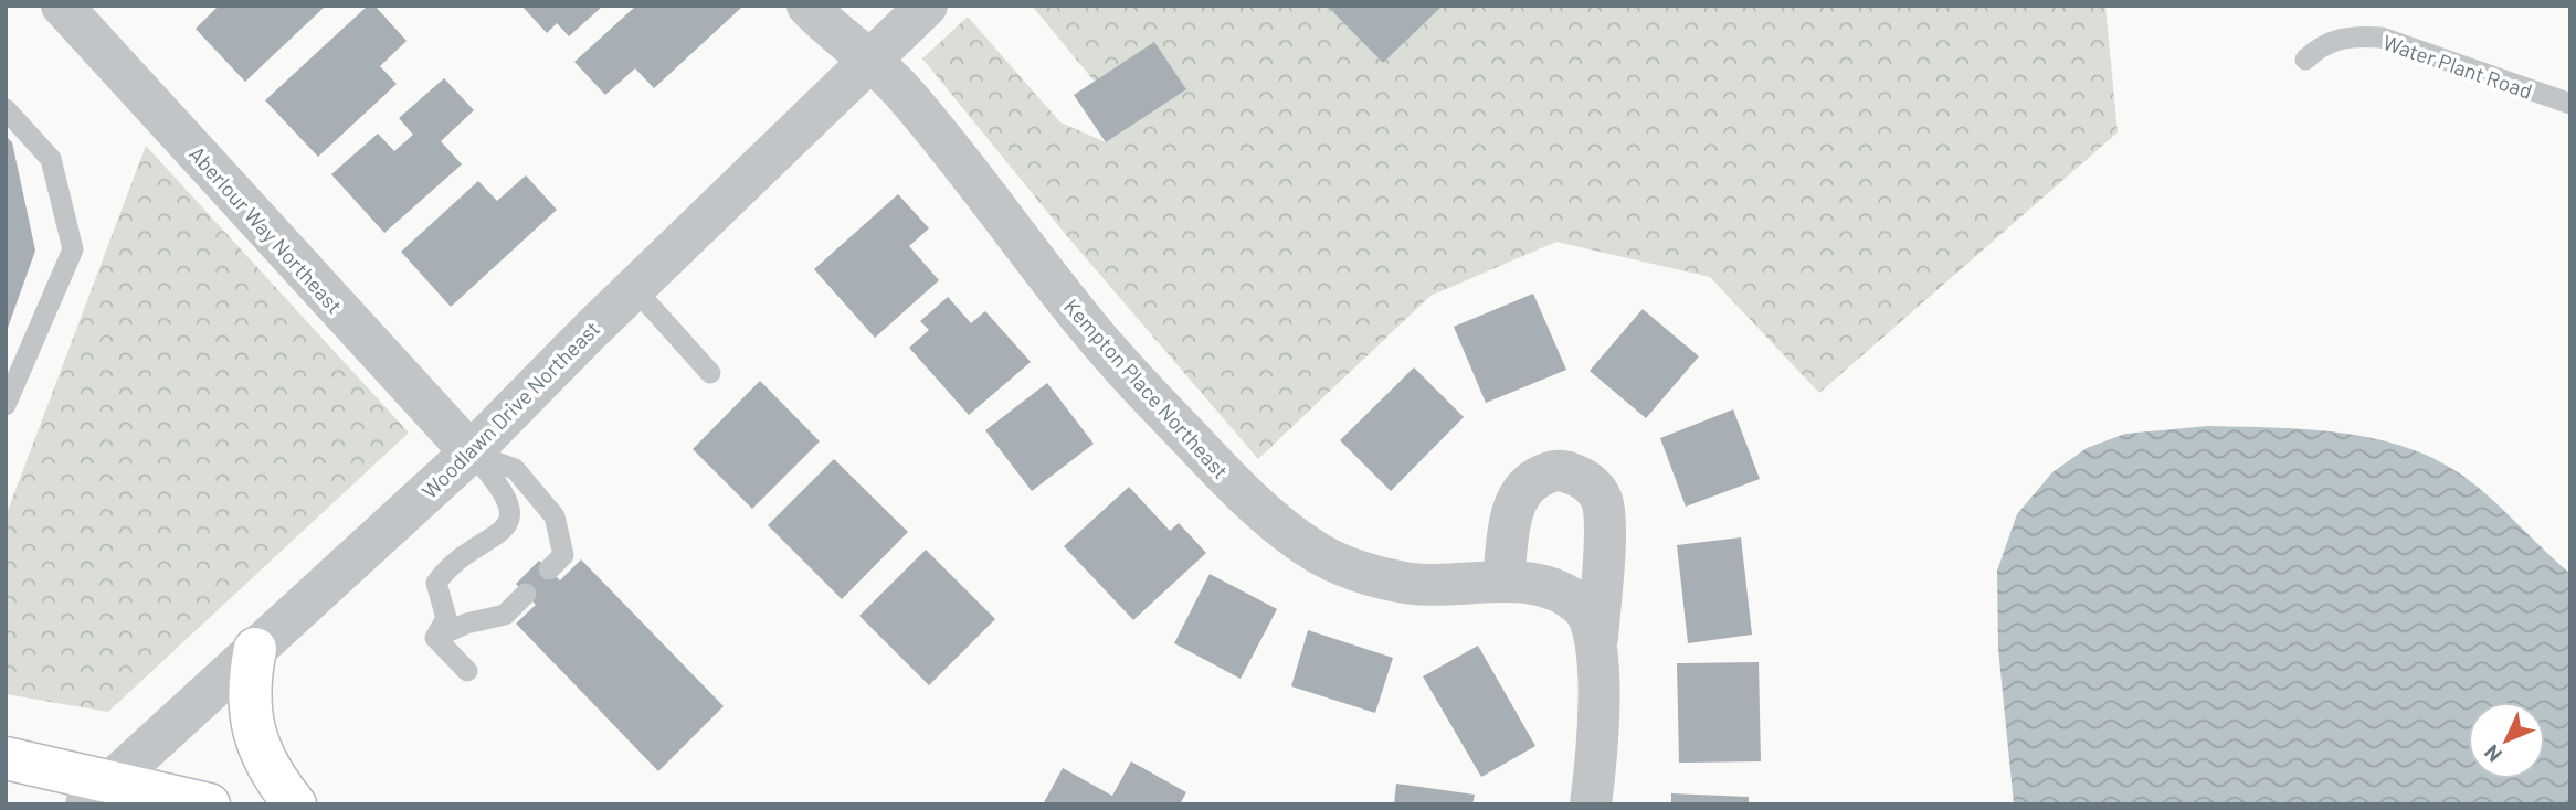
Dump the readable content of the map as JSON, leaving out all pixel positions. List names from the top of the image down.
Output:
{
  "streets": {
    "street": ["Aberlour Way Northeast", "Kempton Place Northeast", "Woodlawn Drive Northeast"],
    "lane": ["Water Plant Road"]
  },
  "crossings": [
    ["Aberlour Way Northeast", "Woodlawn Drive Northeast"],
    ["Kempton Place Northeast", "Woodlawn Drive Northeast"]
  ],
  "north": "bottom left"
}
